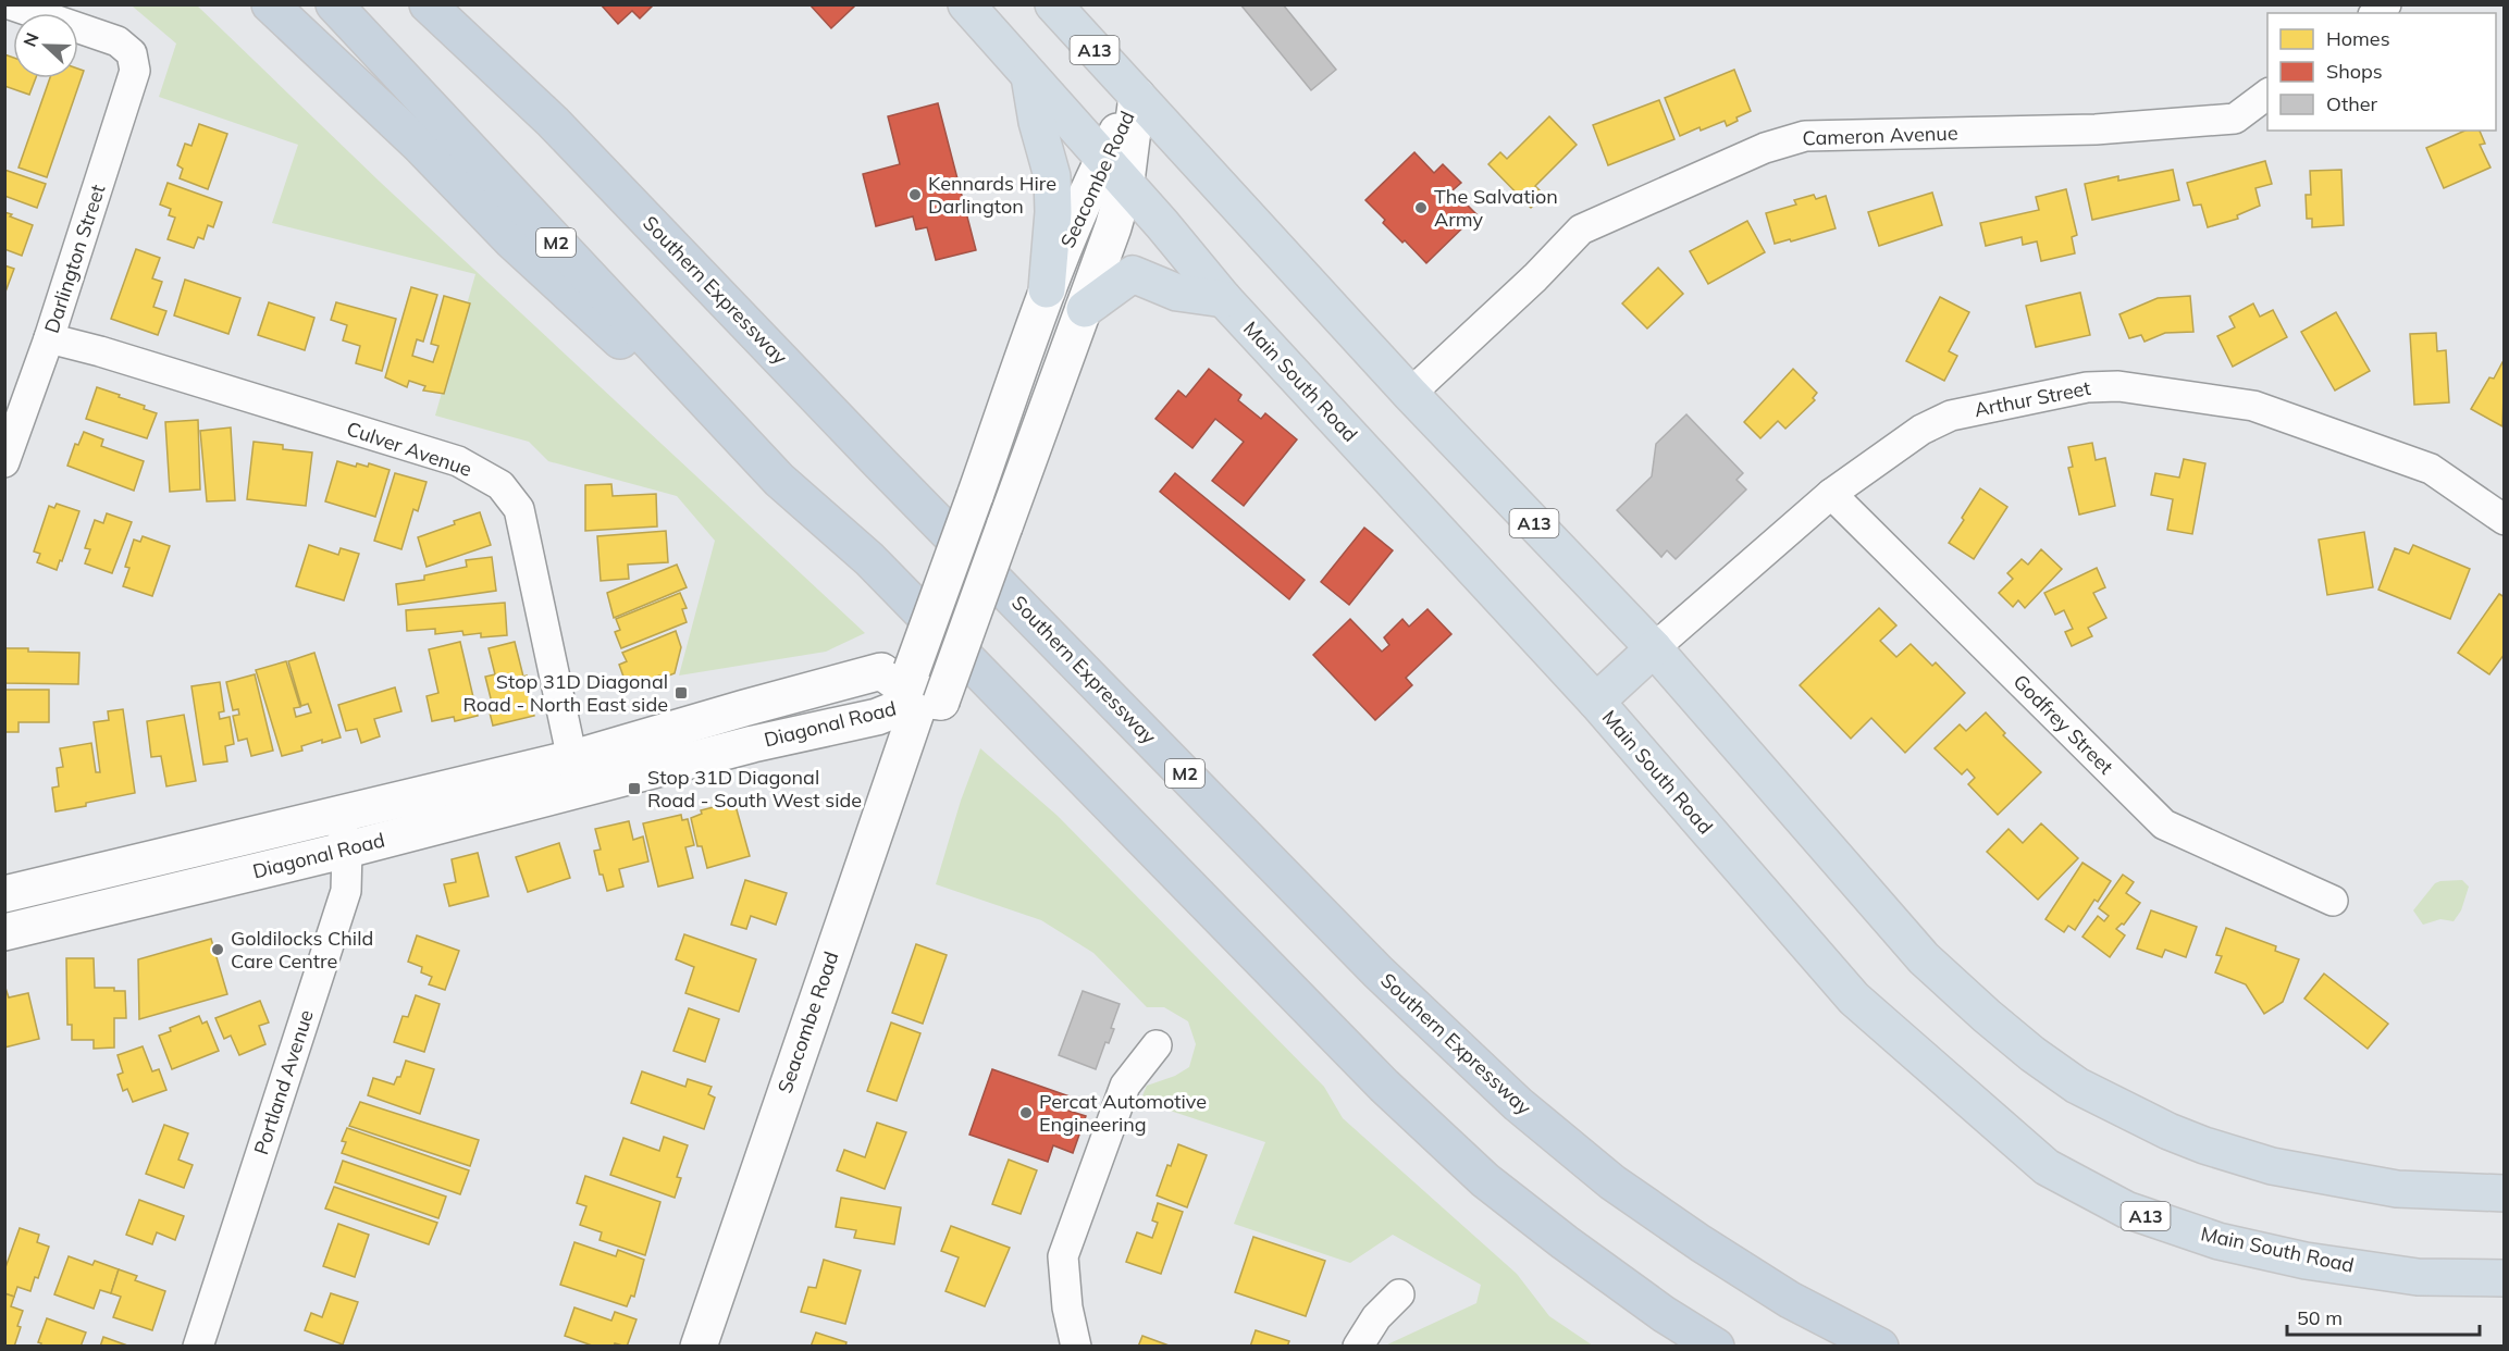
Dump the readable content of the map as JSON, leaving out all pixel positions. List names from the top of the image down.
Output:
{
  "streets": {
    "highway": [
      "A13",
      "M2",
      "Southern Expressway",
      "Main South Road"
    ],
    "main road": ["Seacombe Road", "Diagonal Road"],
    "street": [
      "Cameron Avenue",
      "Darlington Street",
      "Arthur Street",
      "Culver Avenue",
      "Godfrey Street",
      "Portland Avenue"
    ]
  },
  "crossings": [
    ["A13", "Cameron Avenue"],
    ["A13", "Seacombe Road"],
    ["A13", "Arthur Street"],
    ["Seacombe Road", "Main South Road"],
    ["Seacombe Road", "Diagonal Road"],
    ["M2", "Southern Expressway"],
    ["Darlington Street", "Culver Avenue"],
    ["Arthur Street", "Godfrey Street"],
    ["Culver Avenue", "Diagonal Road"],
    ["Diagonal Road", "Portland Avenue"]
  ],
  "places": {
    "other": [
      "Kennards Hire Darlington",
      "The Salvation Army",
      "Goldilocks Child Care Centre",
      "Percat Automotive Engineering"
    ],
    "transit": ["Stop 31D Diagonal Road - North East side", "Stop 31D Diagonal Road - South West side"]
  },
  "legend": ["Homes", "Shops", "Other"],
  "scale_bar": "50 m",
  "north": "left"
}
